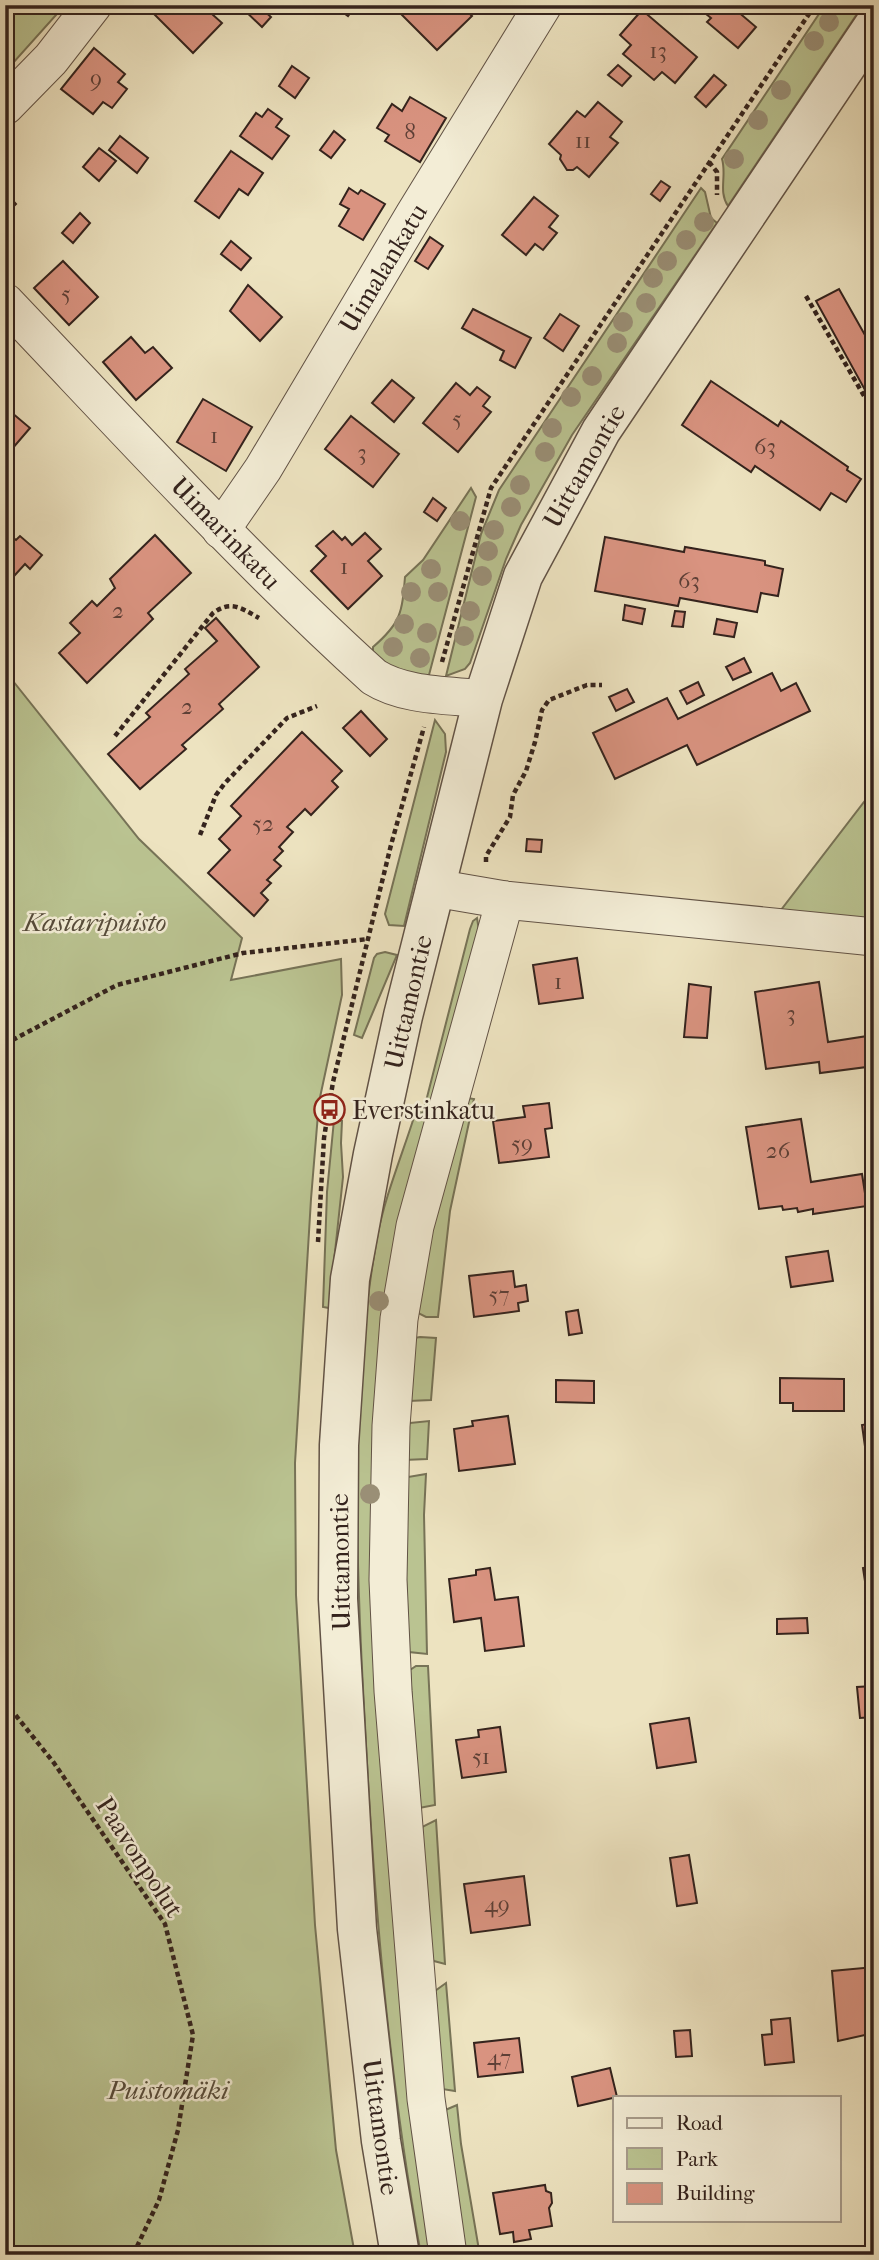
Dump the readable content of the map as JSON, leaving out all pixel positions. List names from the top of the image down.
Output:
{
  "streets": {
    "street": ["Uimalankatu", "Uittamontie", "Uimarinkatu"],
    "path": ["Paavonpolut"]
  },
  "crossings": [
    ["Uimalankatu", "Uimarinkatu"],
    ["Uittamontie", "Uimarinkatu"]
  ],
  "parks": ["Kastaripuisto", "Puistomäki"],
  "places": {
    "bus stop": ["Everstinkatu"]
  },
  "house_numbers": [
    "13",
    "9",
    "8",
    "11",
    "5",
    "5",
    "1",
    "63",
    "3",
    "1",
    "63",
    "2",
    "2",
    "52",
    "1",
    "3",
    "59",
    "26",
    "57",
    "51",
    "49",
    "47"
  ],
  "legend": ["Road", "Park", "Building"]
}
